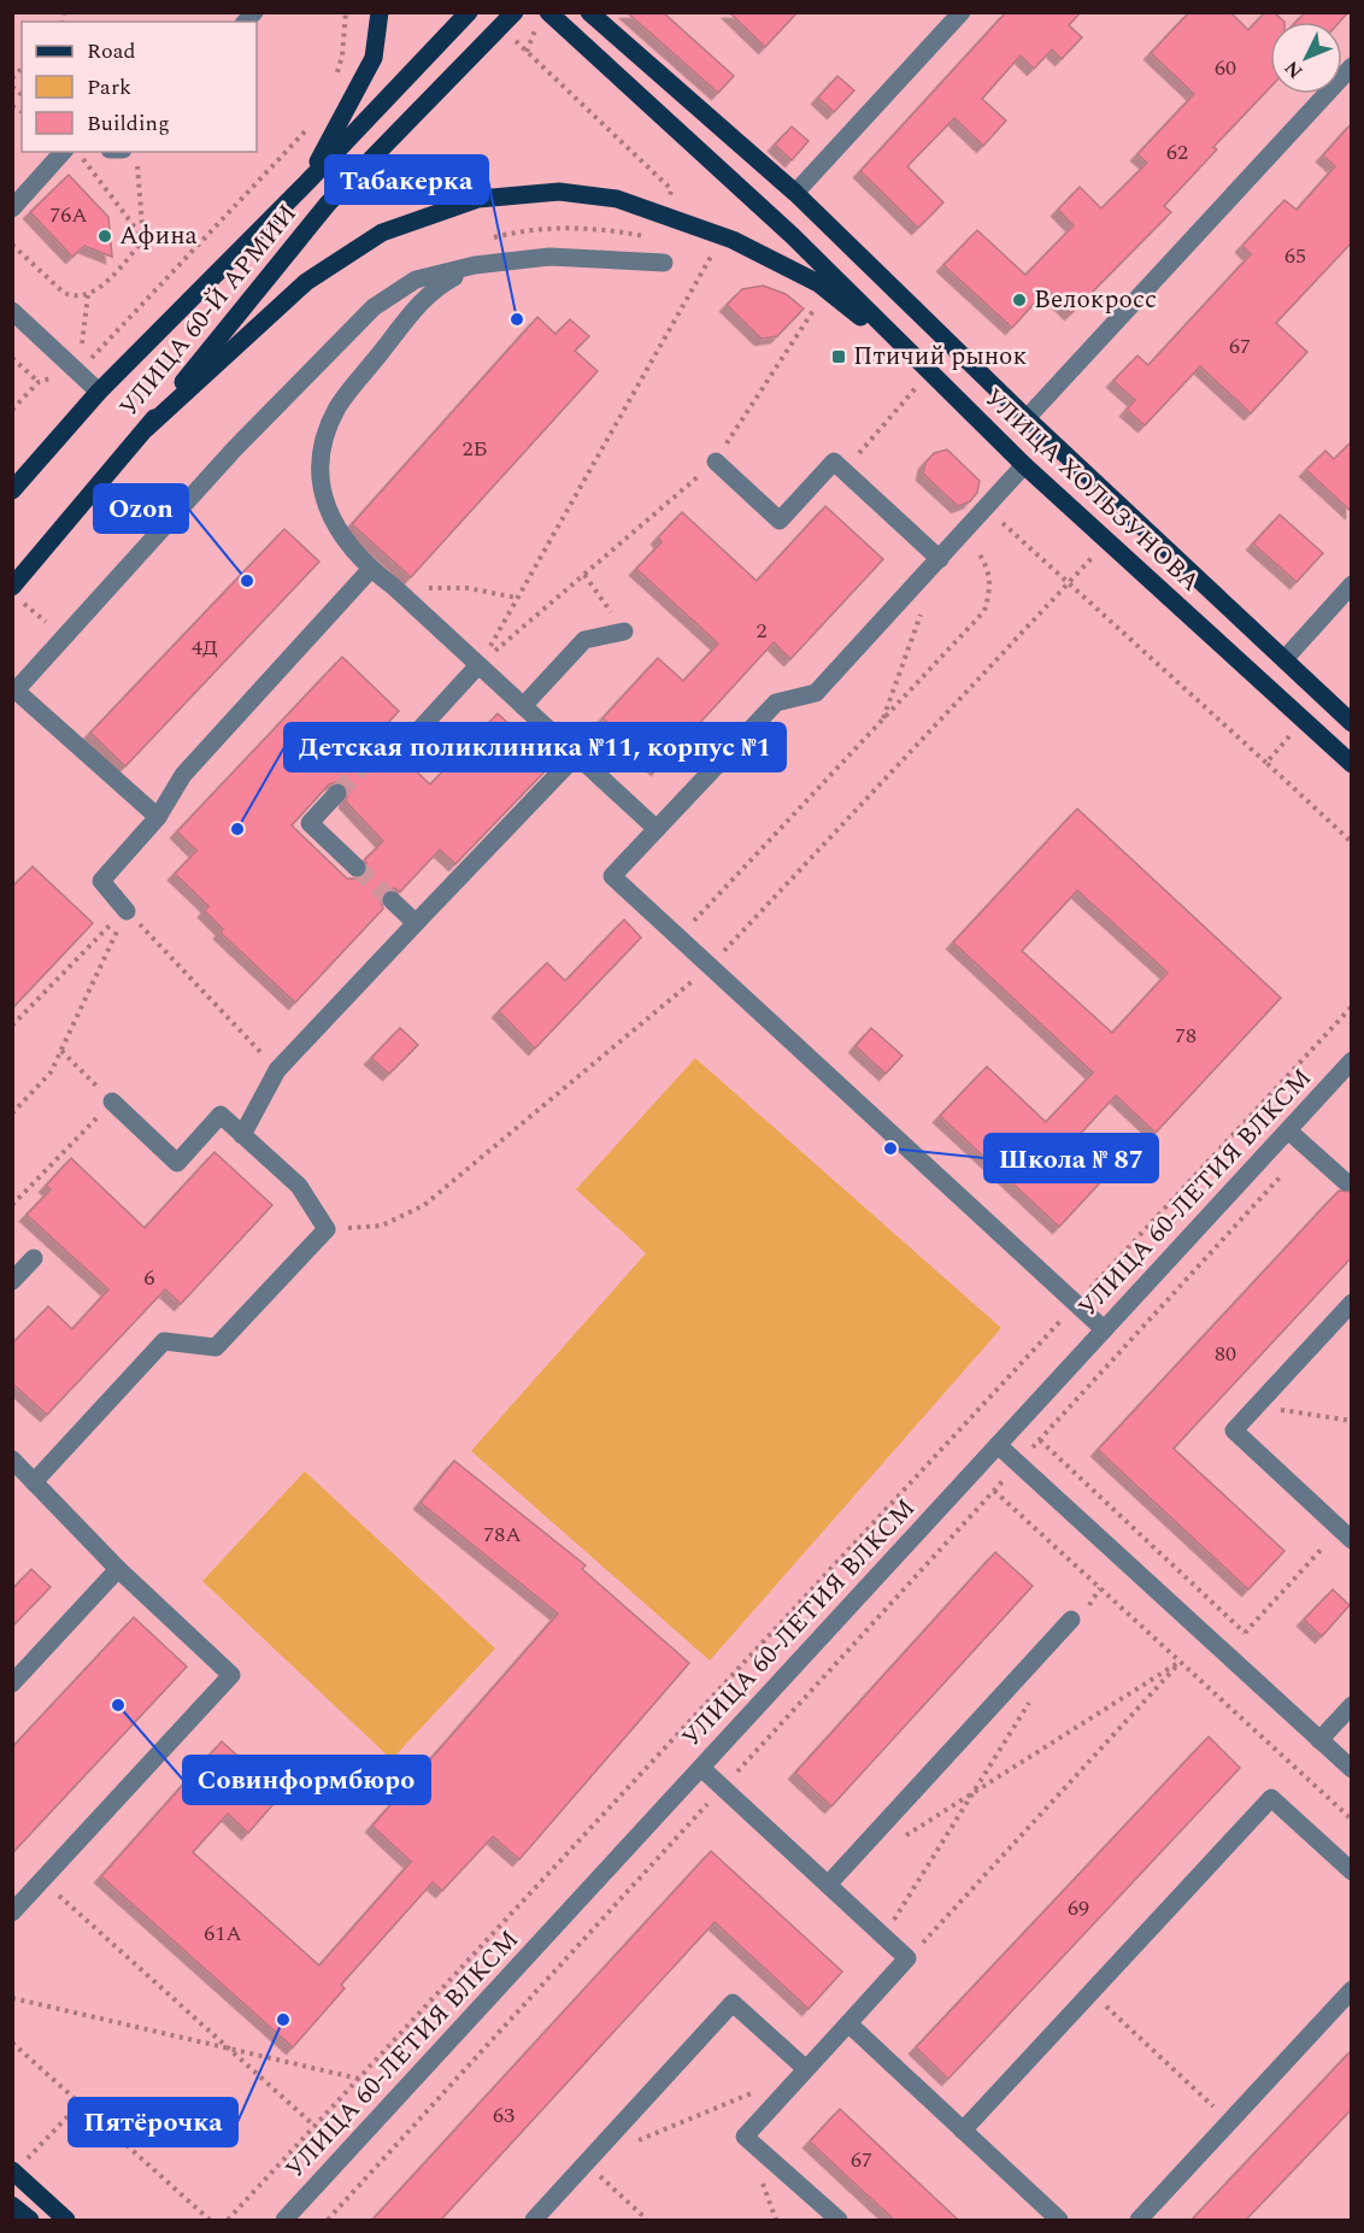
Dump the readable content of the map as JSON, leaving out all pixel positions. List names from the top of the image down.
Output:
{
  "streets": {
    "main road": ["УЛИЦА 60-Й АРМИИ", "УЛИЦА ХОЛЬЗУНОВА"],
    "street": ["УЛИЦА 60-ЛЕТИЯ ВЛКСМ"]
  },
  "places": {
    "other": [
      "Афина",
      "Велокросс",
      "Табакерка",
      "Ozon",
      "Детская поликлиника №11, корпус №1",
      "Школа № 87",
      "Совинформбюро",
      "Пятёрочка"
    ],
    "transit": ["Птичий рынок"]
  },
  "house_numbers": [
    "60",
    "62",
    "76А",
    "65",
    "67",
    "2Б",
    "2",
    "4Д",
    "78",
    "6",
    "80",
    "78А",
    "69",
    "61А",
    "63",
    "67"
  ],
  "legend": ["Road", "Park", "Building"],
  "north": "bottom left"
}
